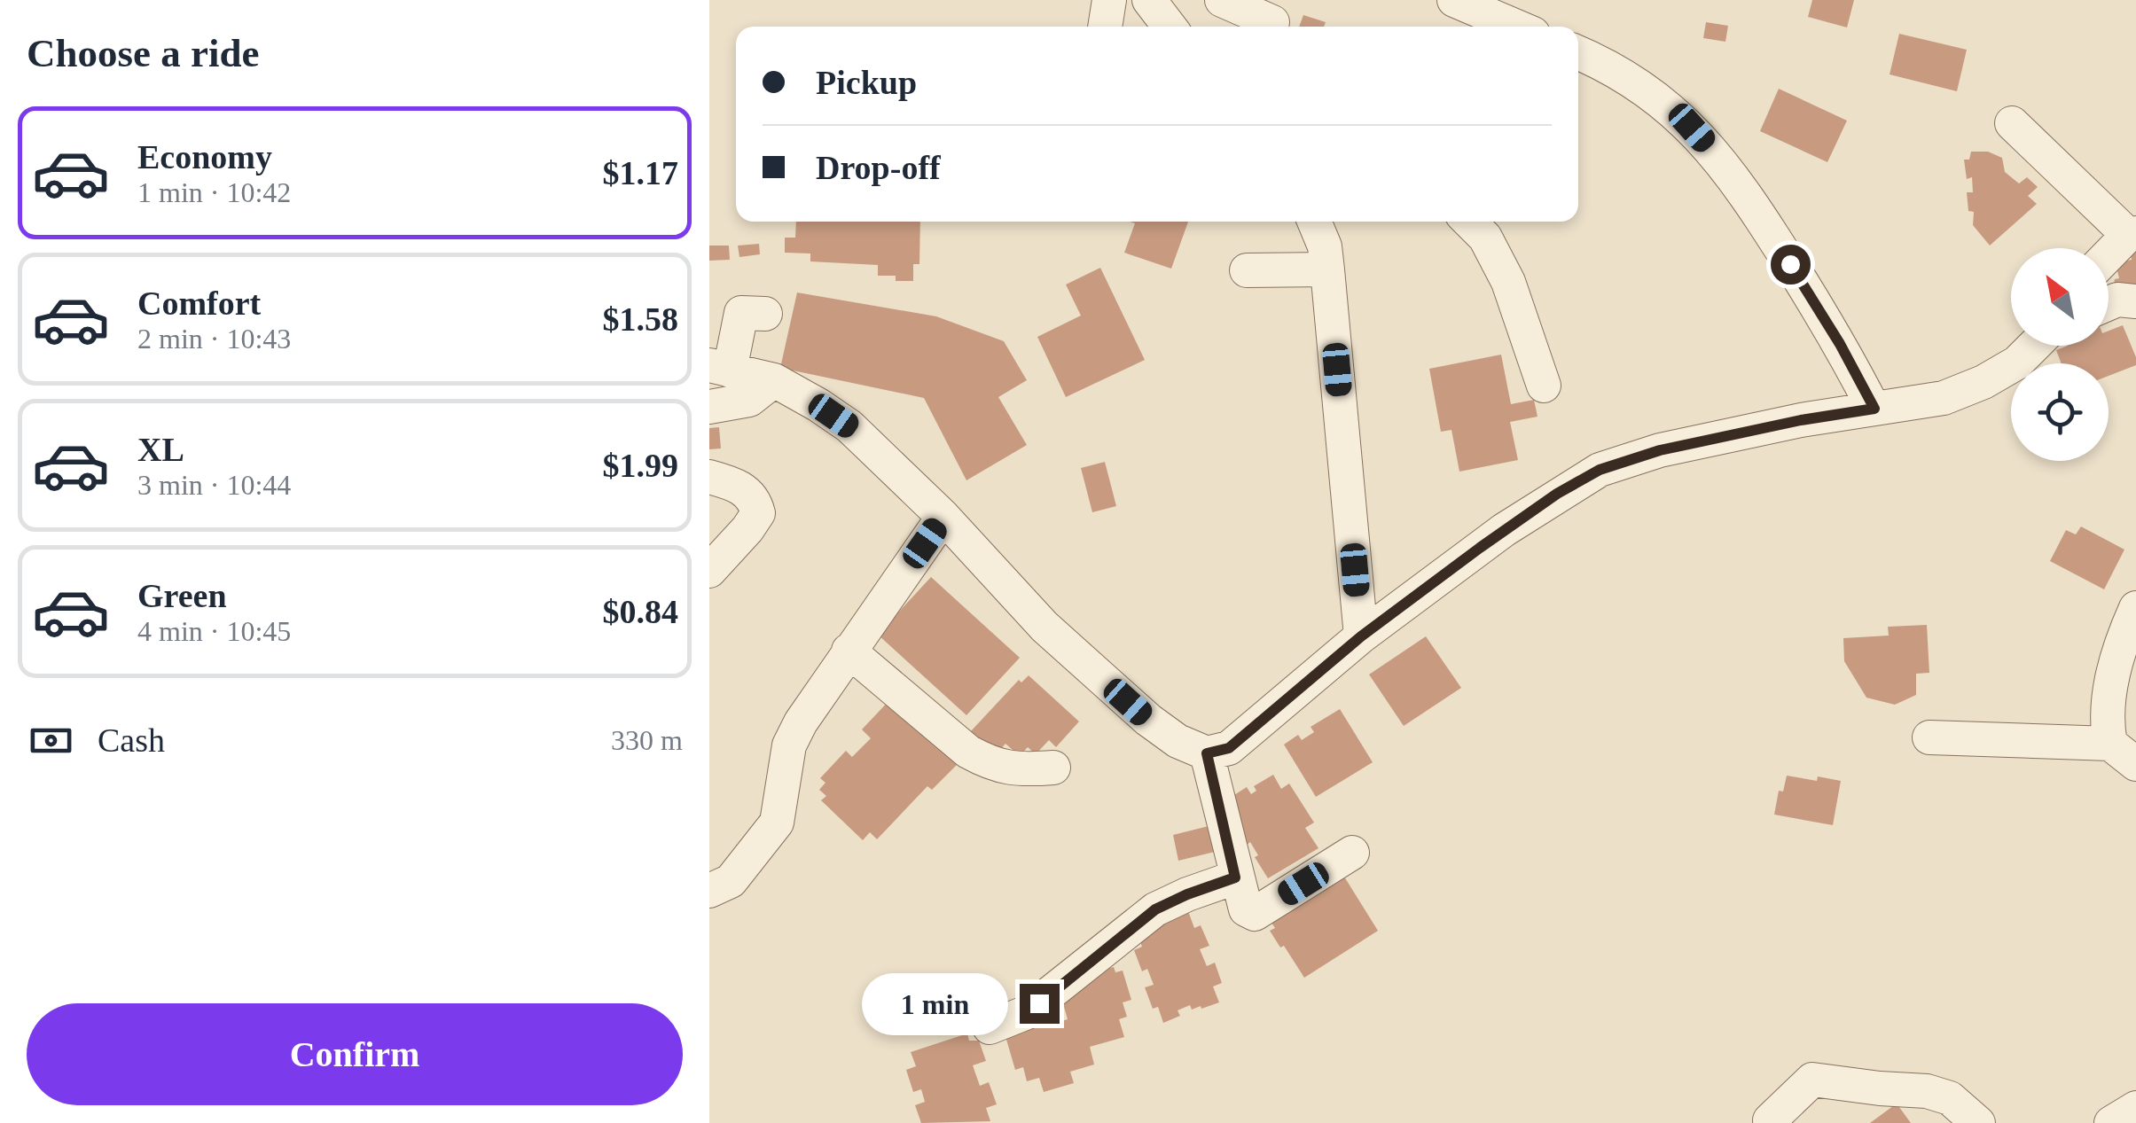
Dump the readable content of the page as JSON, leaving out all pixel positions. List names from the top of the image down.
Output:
{
  "north": "top left",
  "page": {
    "heading": "Choose a ride",
    "banner": ["Pickup", "Drop-off"],
    "list": [
      {
        "name": "Economy",
        "note": "1 min · 10:42",
        "value": "$1.17"
      },
      {
        "name": "Comfort",
        "note": "2 min · 10:43",
        "value": "$1.58"
      },
      {
        "name": "XL",
        "note": "3 min · 10:44",
        "value": "$1.99"
      },
      {
        "name": "Green",
        "note": "4 min · 10:45",
        "value": "$0.84"
      }
    ],
    "pay": ["Cash", "330 m"],
    "bubble": "1 min",
    "buttons": "Confirm"
  }
}
